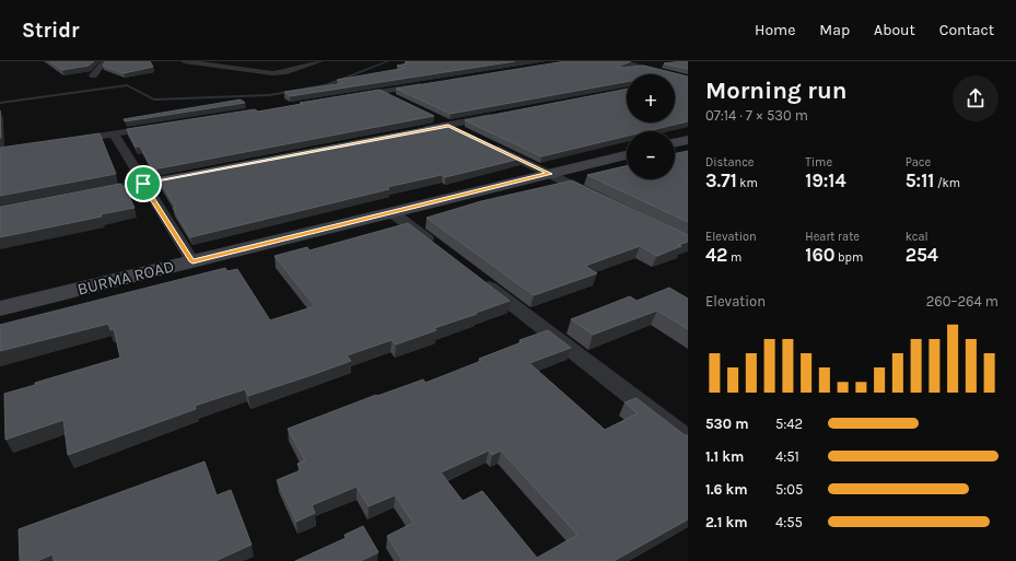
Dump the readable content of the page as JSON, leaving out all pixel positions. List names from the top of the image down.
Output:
{
  "streets": {
    "street": ["BURMA ROAD"]
  },
  "page": {
    "header": "Stridr",
    "nav": [
      "Home",
      "Map",
      "About",
      "Contact"
    ],
    "heading": ["Morning run", "07:14 · 7 × 530 m"],
    "map_buttons": ["+", "−"],
    "stats": [
      ["Distance", "3.71 km"],
      ["Time", "19:14"],
      ["Pace", "5:11 /km"],
      ["Elevation", "42 m"],
      ["Heart rate", "160 bpm"],
      ["kcal", "254"]
    ],
    "chart": ["Elevation", "260–264 m"],
    "list": [
      {
        "name": "530 m",
        "note": "5:42"
      },
      {
        "name": "1.1 km",
        "note": "4:51"
      },
      {
        "name": "1.6 km",
        "note": "5:05"
      },
      {
        "name": "2.1 km",
        "note": "4:55"
      }
    ]
  }
}
